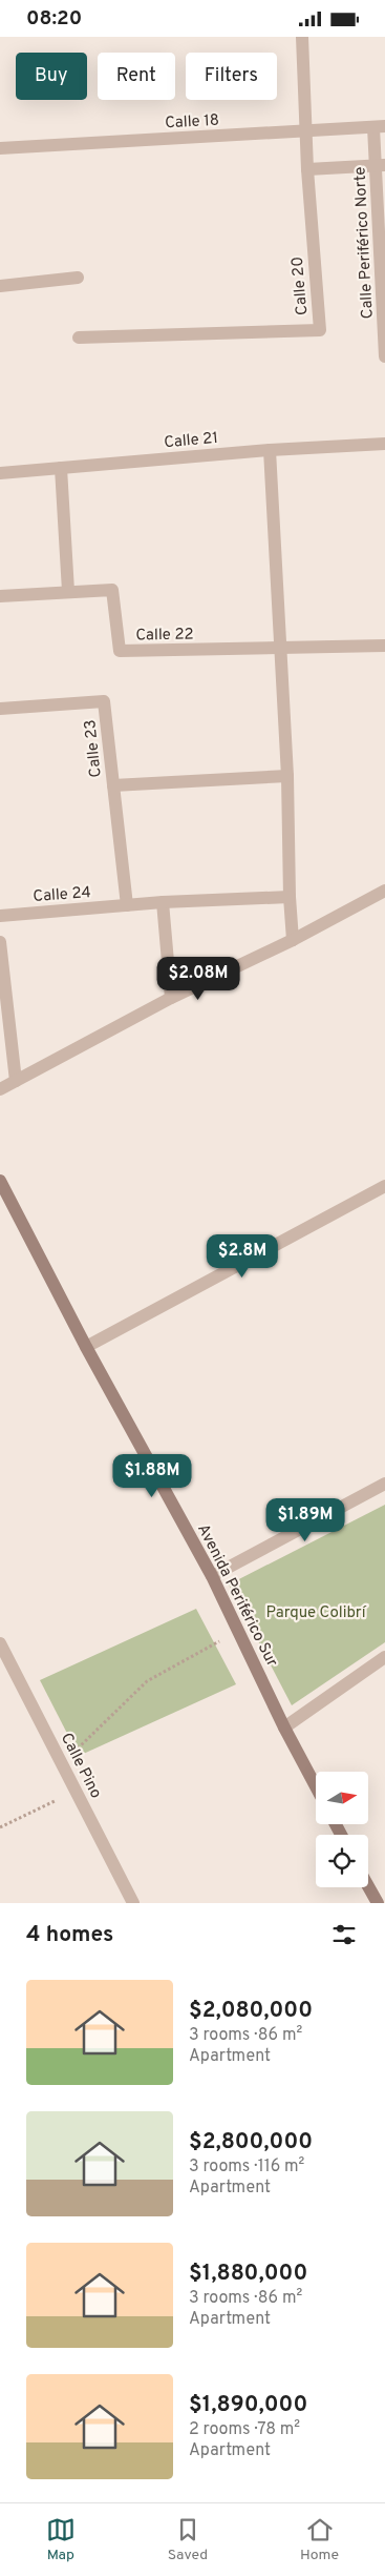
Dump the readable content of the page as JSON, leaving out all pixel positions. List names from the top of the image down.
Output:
{
  "streets": {
    "street": [
      "Calle 18",
      "Calle Periférico Norte",
      "Calle 20",
      "Calle 21",
      "Calle 22",
      "Calle 23",
      "Calle 24",
      "Avenida Periférico Sur",
      "Calle Pino"
    ]
  },
  "crossings": [
    ["Calle 18", "Calle Periférico Norte"]
  ],
  "parks": ["Parque Colibrí"],
  "north": "right",
  "page": {
    "status": "08:20",
    "chip": ["Buy", "Rent", "Filters"],
    "price": [
      "$2.08M",
      "$2.8M",
      "$1.88M",
      "$1.89M"
    ],
    "heading": "4 homes",
    "list": [
      {
        "name": "$2,080,000",
        "note": "3 rooms · 86 m² · Apartment"
      },
      {
        "name": "$2,800,000",
        "note": "3 rooms · 116 m² · Apartment"
      },
      {
        "name": "$1,880,000",
        "note": "3 rooms · 86 m² · Apartment"
      },
      {
        "name": "$1,890,000",
        "note": "2 rooms · 78 m² · Apartment"
      }
    ],
    "tabs": ["Map", "Saved", "Home"]
  }
}
